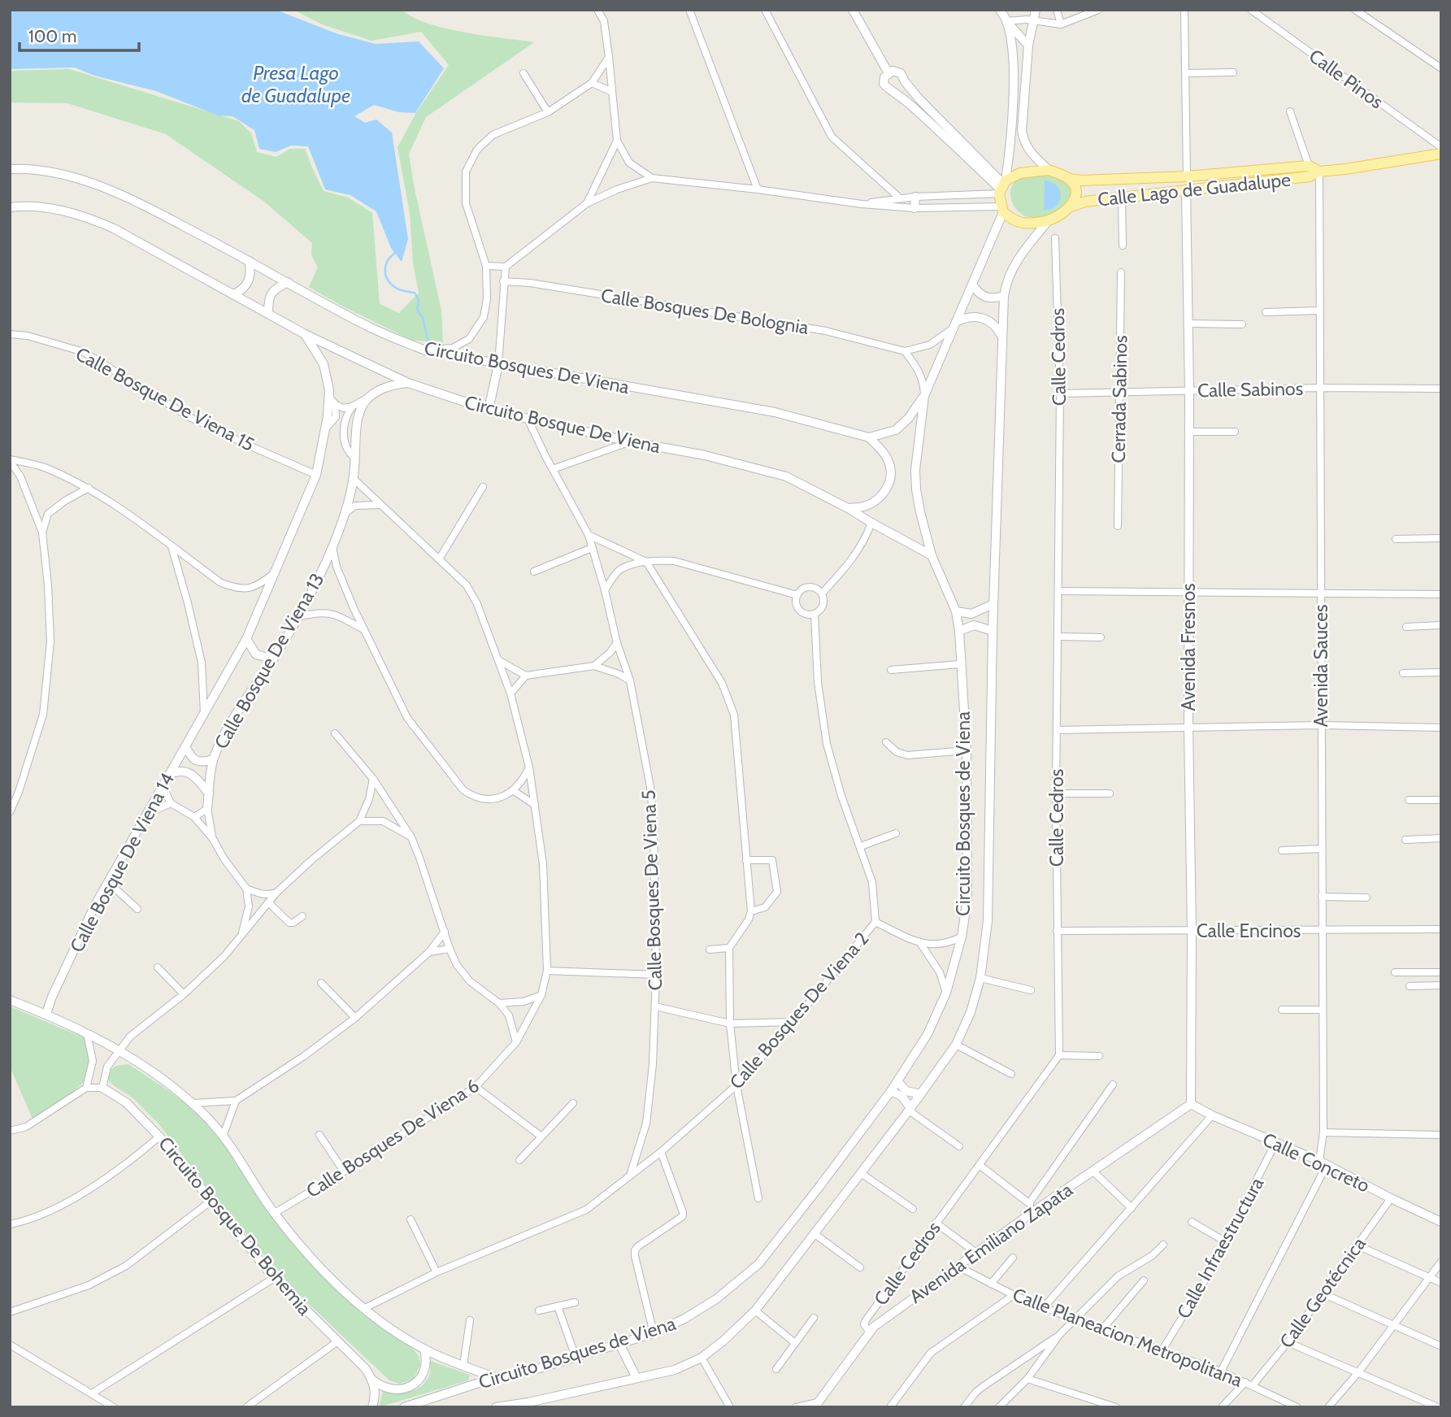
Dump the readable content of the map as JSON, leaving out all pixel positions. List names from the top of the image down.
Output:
{
  "streets": {
    "main road": [
      "Calle Lago de Guadalupe",
      "Circuito Bosques De Viena",
      "Circuito Bosque De Viena",
      "Avenida Fresnos",
      "Calle Bosque De Viena 13",
      "Circuito Bosques de Viena",
      "Calle Bosque De Viena 14",
      "Calle Concreto",
      "Circuito Bosque De Bohemia",
      "Avenida Emiliano Zapata"
    ],
    "street": [
      "Calle Pinos",
      "Calle Bosques De Bolognia",
      "Calle Cedros",
      "Calle Sabinos",
      "Calle Bosque De Viena 15",
      "Cerrada Sabinos",
      "Avenida Sauces",
      "Calle Bosques De Viena 5",
      "Calle Encinos",
      "Calle Bosques De Viena 2",
      "Calle Bosques De Viena 6",
      "Calle Infraestructura",
      "Calle Geotécnica",
      "Calle Planeacion Metropolitana"
    ]
  },
  "crossings": [
    ["Calle Lago de Guadalupe", "Avenida Fresnos"],
    ["Calle Lago de Guadalupe", "Avenida Sauces"],
    ["Calle Lago de Guadalupe", "Circuito Bosques de Viena"],
    ["Calle Cedros", "Calle Sabinos"],
    ["Calle Cedros", "Calle Encinos"],
    ["Calle Cedros", "Avenida Emiliano Zapata"],
    ["Calle Sabinos", "Cerrada Sabinos"],
    ["Calle Sabinos", "Avenida Fresnos"],
    ["Calle Sabinos", "Avenida Sauces"],
    ["Calle Bosque De Viena 15", "Calle Bosque De Viena 13"],
    ["Circuito Bosque De Viena", "Calle Bosque De Viena 13"],
    ["Circuito Bosque De Viena", "Circuito Bosques de Viena"],
    ["Circuito Bosque De Viena", "Calle Bosques De Viena 5"],
    ["Avenida Fresnos", "Calle Encinos"],
    ["Avenida Fresnos", "Calle Concreto"],
    ["Avenida Fresnos", "Avenida Emiliano Zapata"],
    ["Calle Bosque De Viena 13", "Calle Bosque De Viena 14"],
    ["Calle Bosque De Viena 13", "Calle Bosques De Viena 6"],
    ["Avenida Sauces", "Calle Encinos"],
    ["Avenida Sauces", "Calle Concreto"],
    ["Avenida Sauces", "Calle Planeacion Metropolitana"],
    ["Calle Bosques De Viena 5", "Calle Bosques De Viena 2"],
    ["Calle Concreto", "Avenida Emiliano Zapata"],
    ["Calle Concreto", "Calle Infraestructura"],
    ["Calle Concreto", "Calle Geotécnica"],
    ["Avenida Emiliano Zapata", "Calle Planeacion Metropolitana"],
    ["Calle Infraestructura", "Calle Planeacion Metropolitana"],
    ["Calle Geotécnica", "Calle Planeacion Metropolitana"]
  ],
  "water": ["Presa Lago de Guadalupe"],
  "scale_bar": "100 m"
}
